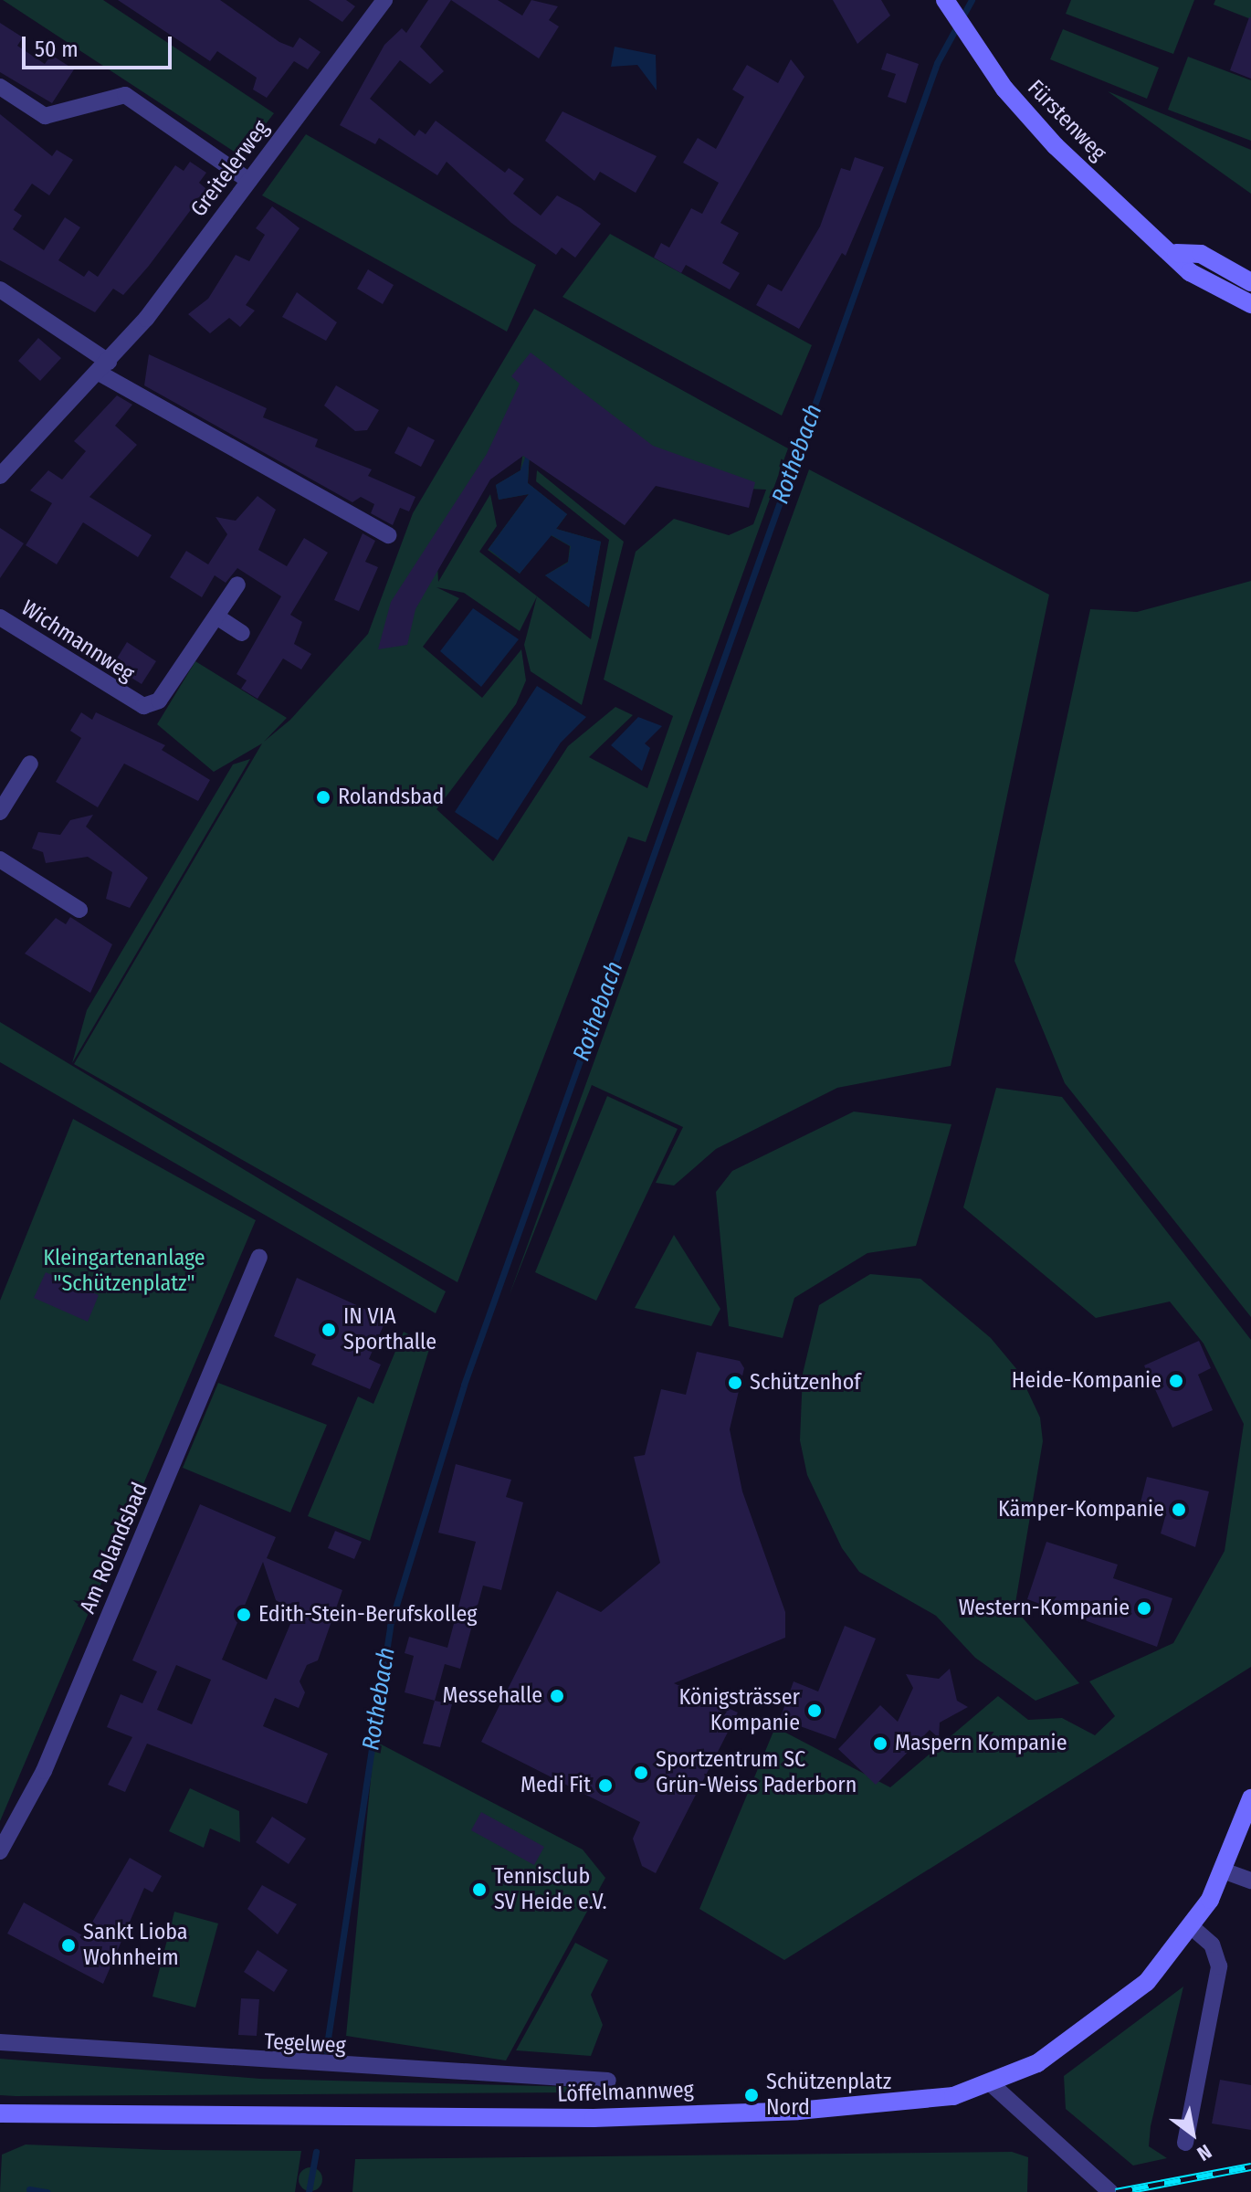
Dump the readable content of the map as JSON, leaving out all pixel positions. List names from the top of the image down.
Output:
{
  "streets": {
    "street": [
      "Fürstenweg",
      "Greitelerweg",
      "Wichmannweg",
      "Am Rolandsbad",
      "Tegelweg",
      "Löffelmannweg"
    ]
  },
  "water": ["Rothebach"],
  "parks": ["Kleingartenanlage \"Schützenplatz\""],
  "places": [
    "Rolandsbad",
    "IN VIA Sporthalle",
    "Heide-Kompanie",
    "Schützenhof",
    "Kämper-Kompanie",
    "Western-Kompanie",
    "Edith-Stein-Berufskolleg",
    "Messehalle",
    "Königsträsser Kompanie",
    "Maspern Kompanie",
    "Sportzentrum SC Grün-Weiss Paderborn",
    "Medi Fit",
    "Tennisclub SV Heide e.V.",
    "Sankt Lioba Wohnheim",
    "Schützenplatz Nord"
  ],
  "scale_bar": "50 m",
  "north": "bottom right"
}
